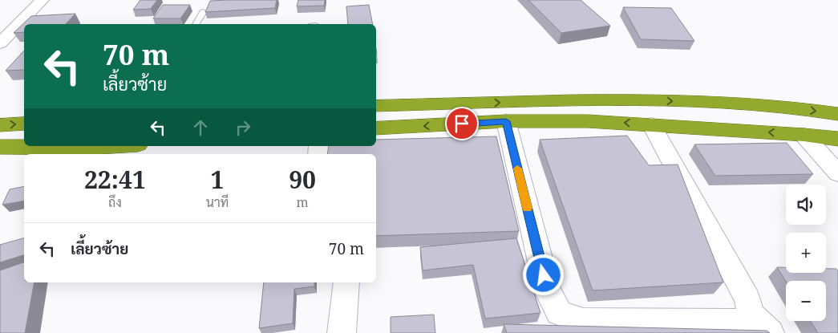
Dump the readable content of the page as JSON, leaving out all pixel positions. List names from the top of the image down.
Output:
{
  "page": {
    "turn": ["70 m", "เลี้ยวซ้าย"],
    "eta": [
      "22:41",
      "ถึง",
      "1",
      "นาที",
      "90",
      "m"
    ],
    "map_buttons": ["+", "−"],
    "list": [
      {
        "name": "เลี้ยวซ้าย",
        "value": "70 m"
      }
    ]
  }
}
